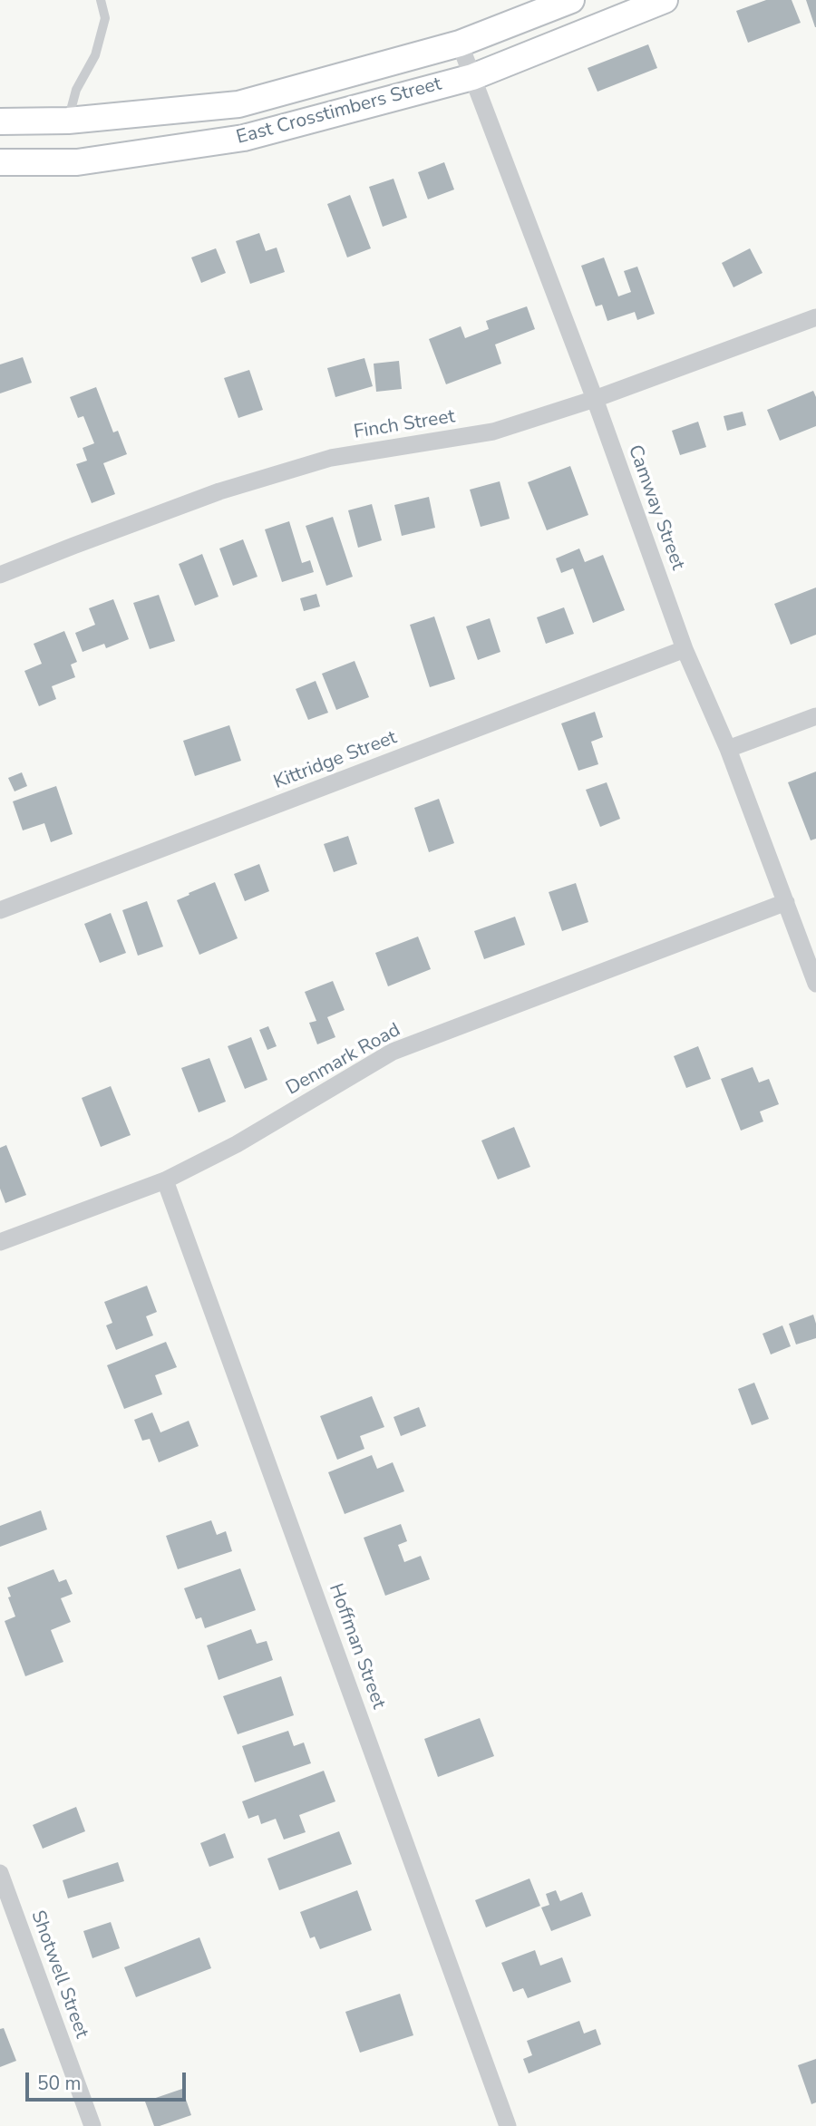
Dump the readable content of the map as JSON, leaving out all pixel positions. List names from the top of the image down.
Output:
{
  "streets": {
    "main road": ["East Crosstimbers Street"],
    "street": [
      "Finch Street",
      "Camway Street",
      "Kittridge Street",
      "Denmark Road",
      "Hoffman Street",
      "Shotwell Street"
    ]
  },
  "crossings": [
    ["East Crosstimbers Street", "Camway Street"],
    ["Finch Street", "Camway Street"],
    ["Camway Street", "Kittridge Street"],
    ["Camway Street", "Denmark Road"],
    ["Denmark Road", "Hoffman Street"]
  ],
  "scale_bar": "50 m"
}
